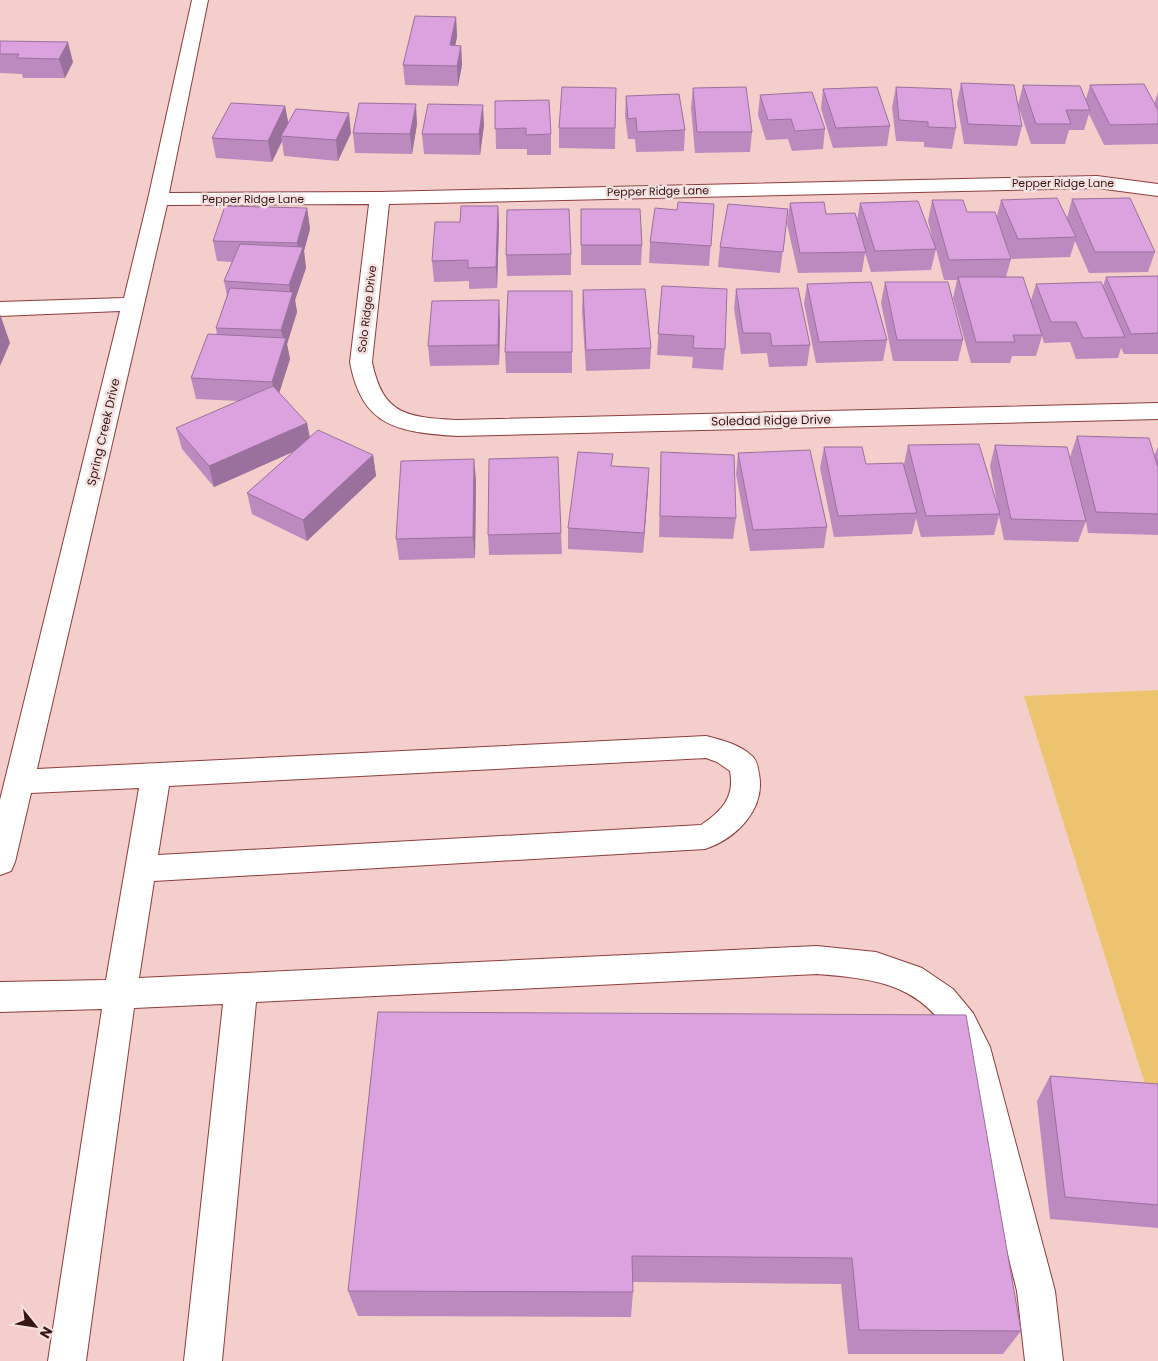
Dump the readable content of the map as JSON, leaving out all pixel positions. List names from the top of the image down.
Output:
{
  "streets": {
    "street": [
      "Pepper Ridge Lane",
      "Solo Ridge Drive",
      "Soledad Ridge Drive",
      "Spring Creek Drive"
    ]
  },
  "crossings": [
    ["Pepper Ridge Lane", "Solo Ridge Drive"],
    ["Pepper Ridge Lane", "Spring Creek Drive"],
    ["Solo Ridge Drive", "Soledad Ridge Drive"]
  ],
  "north": "bottom right"
}
